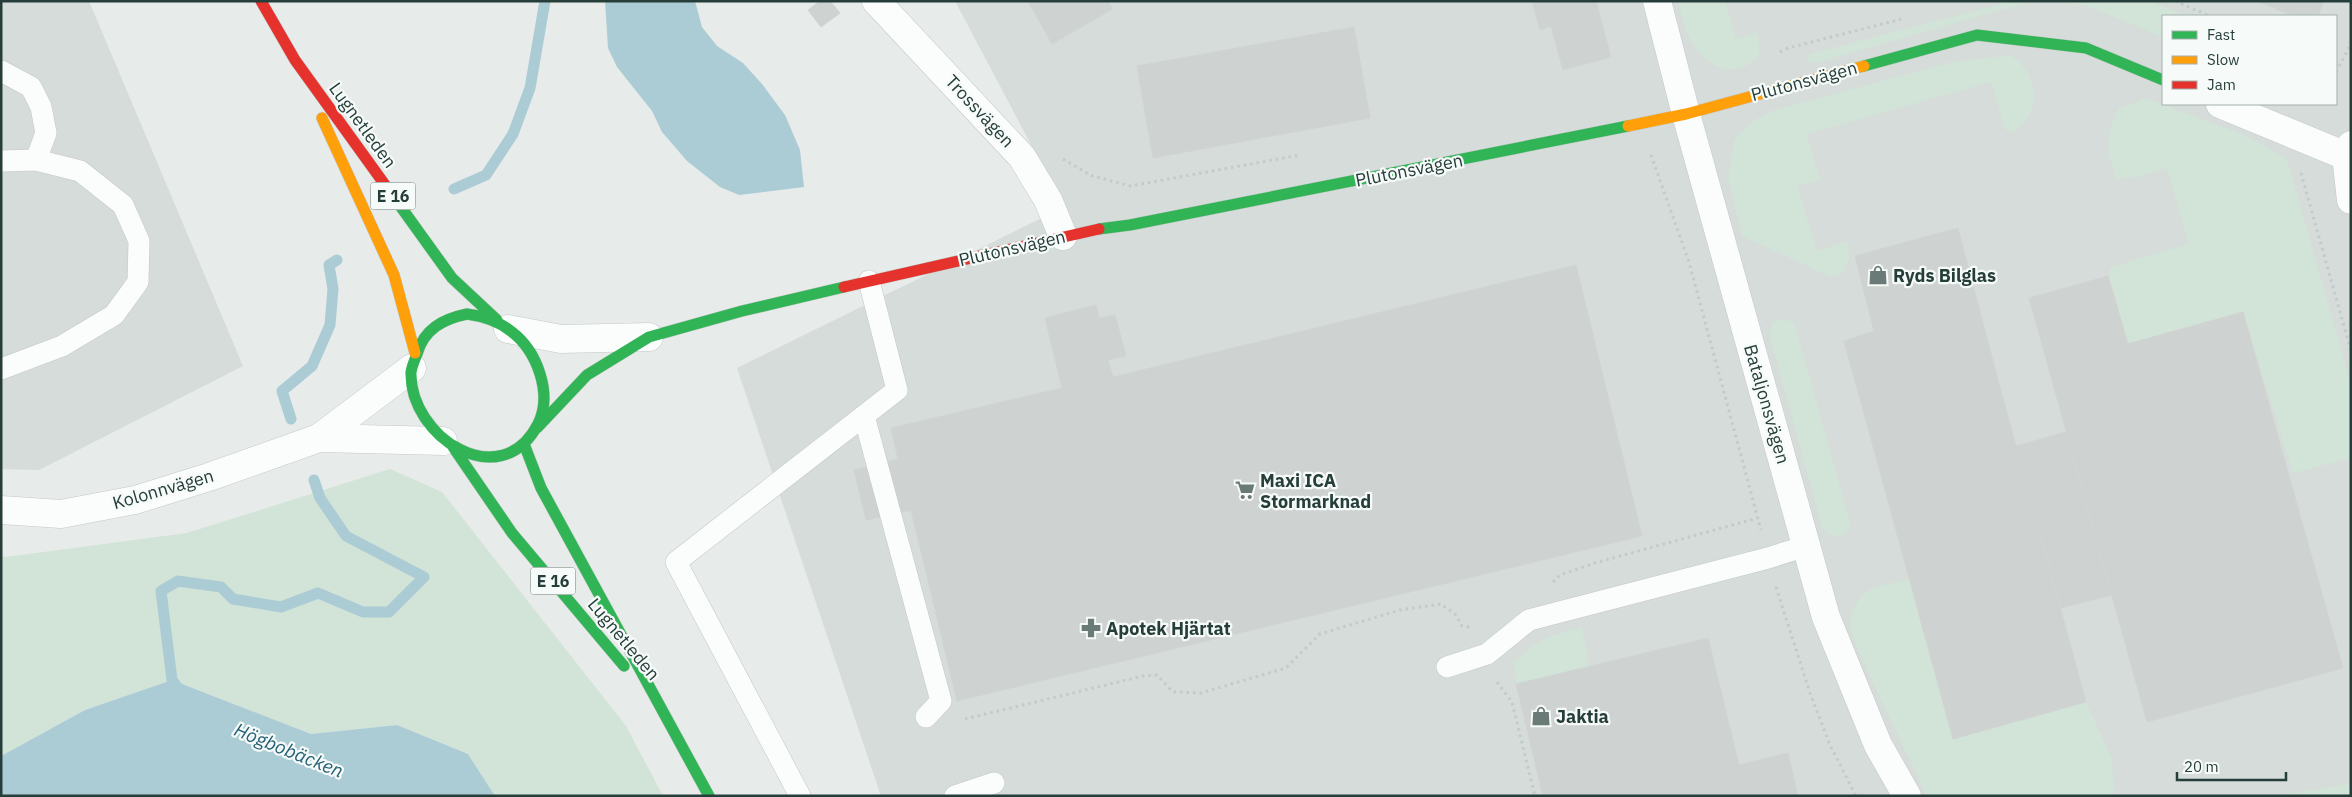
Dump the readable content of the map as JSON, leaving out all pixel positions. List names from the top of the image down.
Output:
{
  "streets": {
    "main road": ["Plutonsvägen", "Lugnetleden", "E 16"],
    "street": ["Trossvägen", "Bataljonsvägen", "Kolonnvägen"]
  },
  "crossings": [
    ["Plutonsvägen", "Trossvägen"],
    ["Plutonsvägen", "Lugnetleden"],
    ["Plutonsvägen", "E 16"],
    ["Plutonsvägen", "Bataljonsvägen"],
    ["Plutonsvägen", "Kolonnvägen"],
    ["Lugnetleden", "E 16"],
    ["Lugnetleden", "Kolonnvägen"],
    ["E 16", "Kolonnvägen"]
  ],
  "water": ["Högbobäcken"],
  "places": {
    "shop": ["Ryds Bilglas", "Jaktia"],
    "supermarket": ["Maxi ICA Stormarknad"],
    "pharmacy": ["Apotek Hjärtat"]
  },
  "legend": ["Fast", "Slow", "Jam"],
  "scale_bar": "20 m"
}
